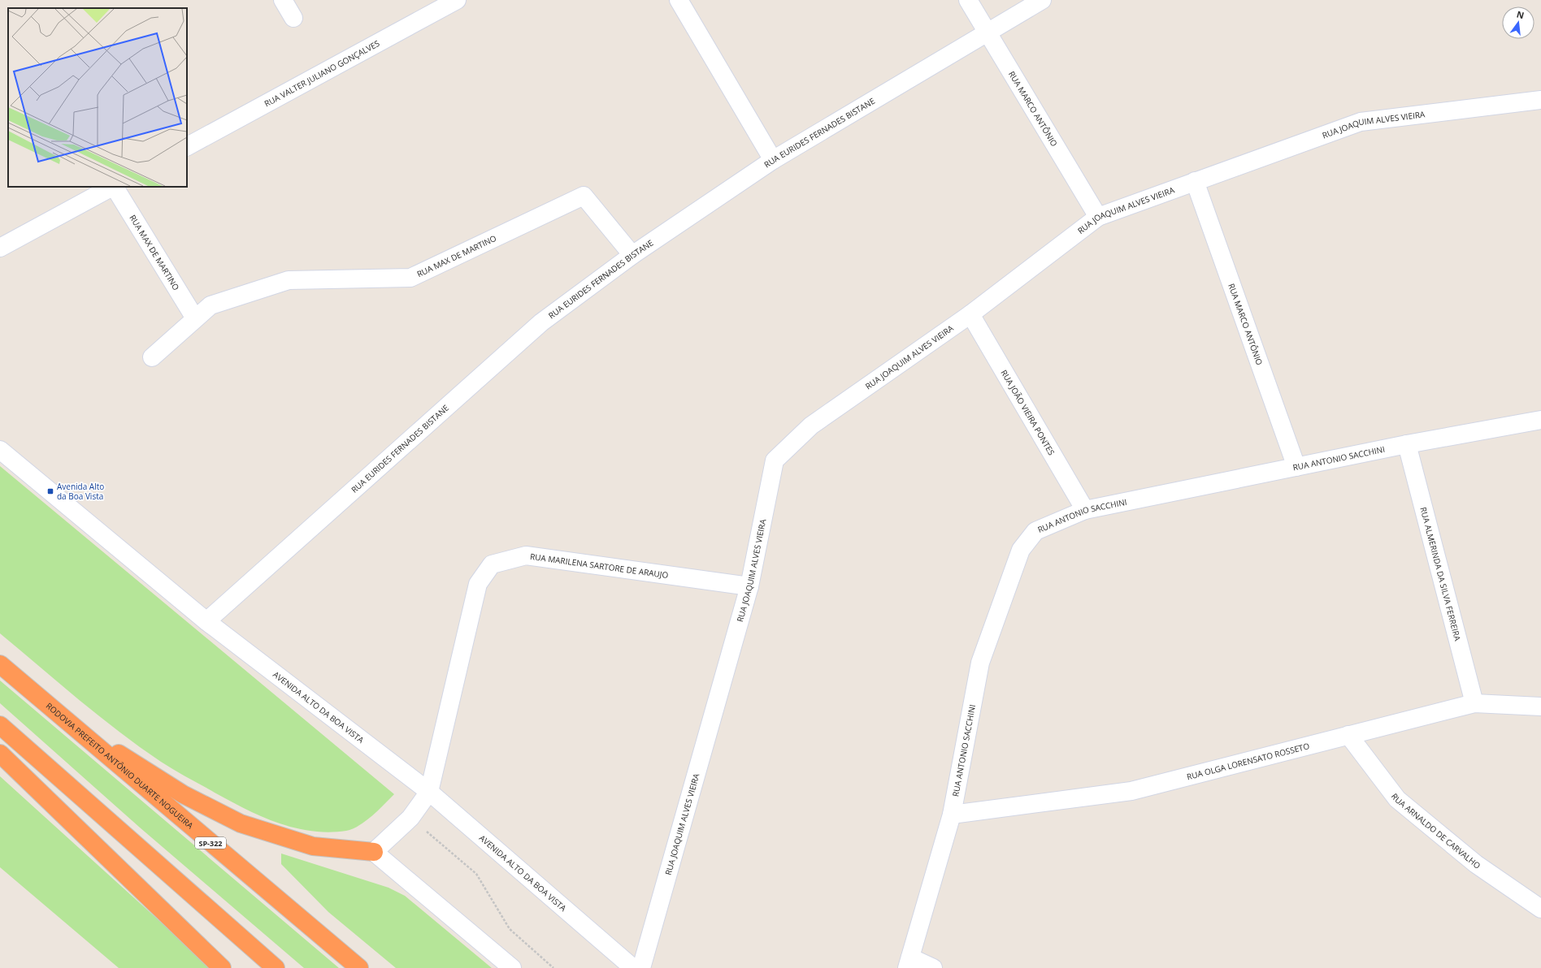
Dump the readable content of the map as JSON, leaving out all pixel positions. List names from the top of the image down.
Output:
{
  "streets": {
    "highway": ["RODOVIA PREFEITO ANTÔNIO DUARTE NOGUEIRA", "SP-322"],
    "street": [
      "RUA VALTER JULIANO GONÇALVES",
      "RUA MARCO ANTÔNIO",
      "RUA JOAQUIM ALVES VIEIRA",
      "RUA EURIDES FERNADES BISTANE",
      "RUA MAX DE MARTINO",
      "RUA JOÃO VIEIRA PONTES",
      "RUA ANTONIO SACCHINI",
      "RUA MARILENA SARTORE DE ARAUJO",
      "RUA ALMERINDA DA SILVA FERREIRA",
      "AVENIDA ALTO DA BOA VISTA",
      "RUA OLGA LORENSATO ROSSETO",
      "RUA ARNALDO DE CARVALHO"
    ]
  },
  "crossings": [
    ["RUA MARCO ANTÔNIO", "RUA JOAQUIM ALVES VIEIRA"],
    ["RUA MARCO ANTÔNIO", "RUA EURIDES FERNADES BISTANE"],
    ["RUA MARCO ANTÔNIO", "RUA ANTONIO SACCHINI"],
    ["RUA JOAQUIM ALVES VIEIRA", "RUA JOÃO VIEIRA PONTES"],
    ["RUA JOAQUIM ALVES VIEIRA", "RUA MARILENA SARTORE DE ARAUJO"],
    ["RUA EURIDES FERNADES BISTANE", "RUA MAX DE MARTINO"],
    ["RUA EURIDES FERNADES BISTANE", "AVENIDA ALTO DA BOA VISTA"],
    ["RUA JOÃO VIEIRA PONTES", "RUA ANTONIO SACCHINI"],
    ["RUA ANTONIO SACCHINI", "RUA ALMERINDA DA SILVA FERREIRA"],
    ["RUA ANTONIO SACCHINI", "RUA OLGA LORENSATO ROSSETO"],
    ["RUA MARILENA SARTORE DE ARAUJO", "AVENIDA ALTO DA BOA VISTA"],
    ["RUA ALMERINDA DA SILVA FERREIRA", "RUA OLGA LORENSATO ROSSETO"],
    ["RUA OLGA LORENSATO ROSSETO", "RUA ARNALDO DE CARVALHO"]
  ],
  "places": {
    "transit": ["Avenida Alto da Boa Vista"]
  },
  "north": "top"
}
